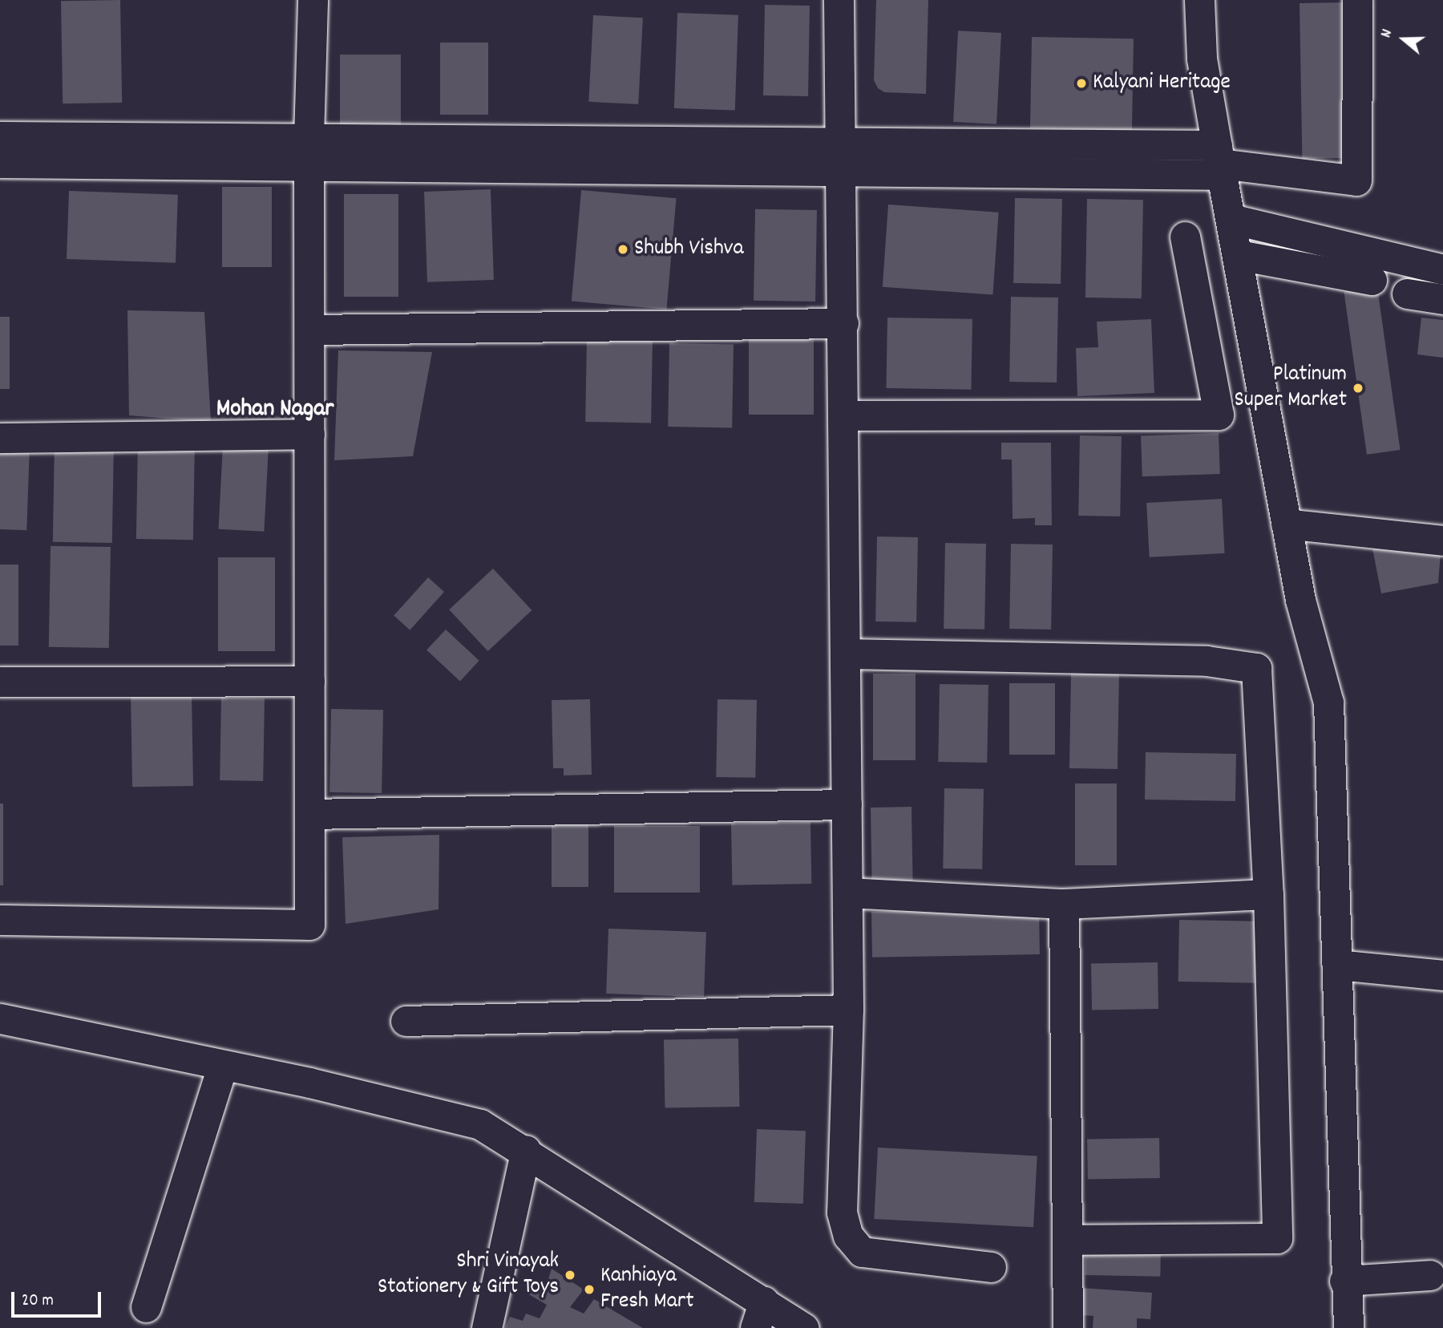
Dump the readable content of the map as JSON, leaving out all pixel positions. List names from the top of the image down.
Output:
{
  "districts": ["Mohan Nagar"],
  "places": [
    "Kalyani Heritage",
    "Shubh Vishva",
    "Platinum Super Market",
    "Shri Vinayak Stationery & Gift Toys",
    "Kanhiaya Fresh Mart"
  ],
  "scale_bar": "20 m",
  "north": "left"
}
